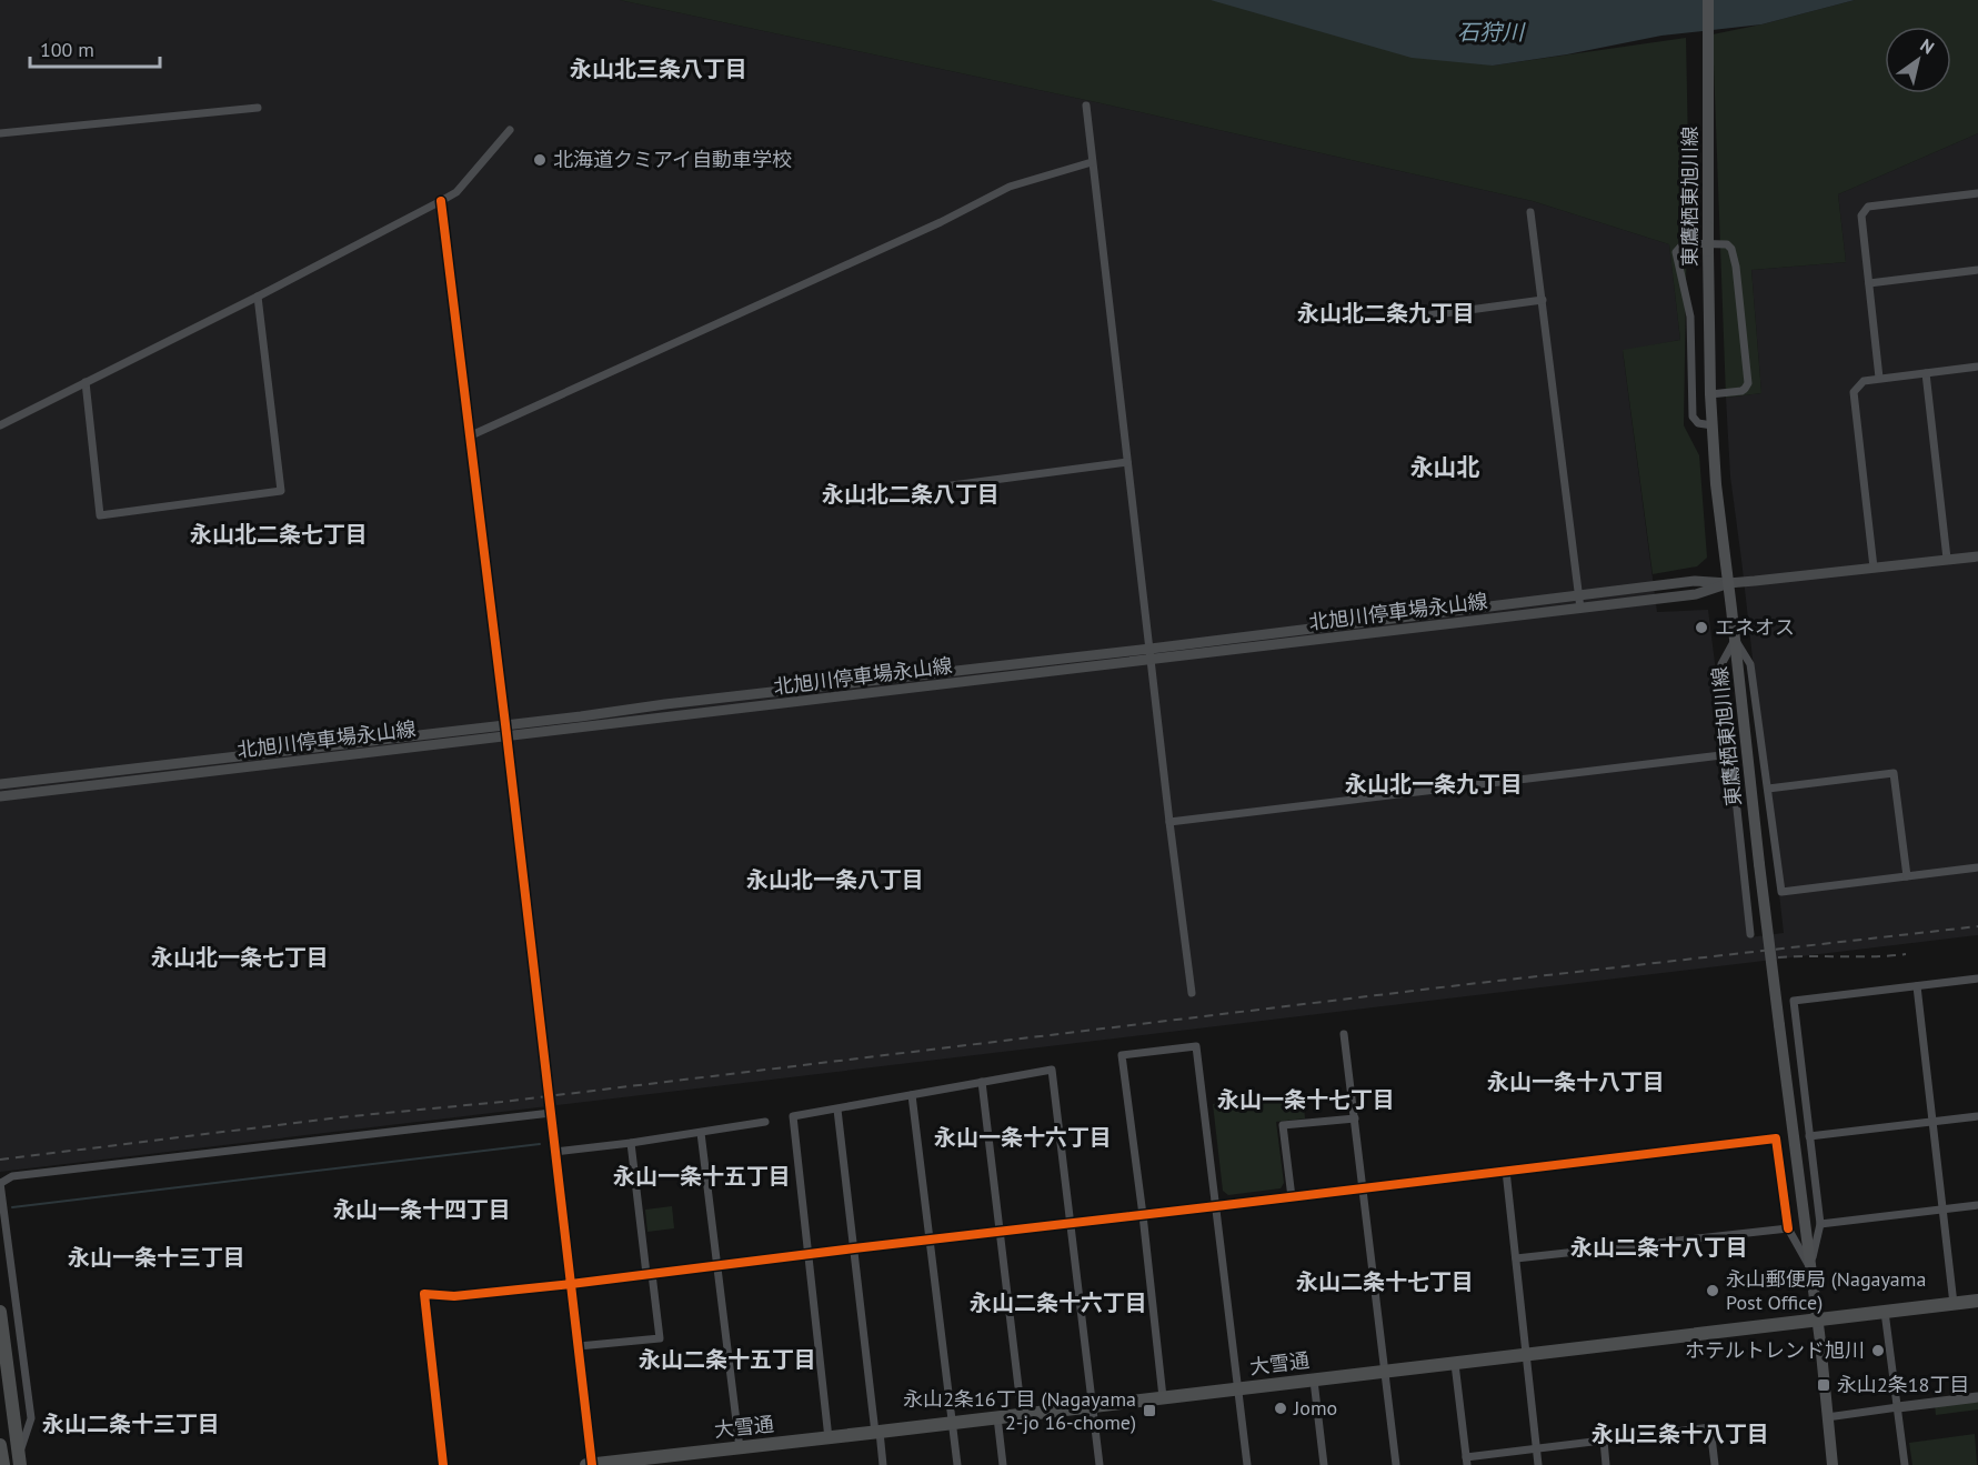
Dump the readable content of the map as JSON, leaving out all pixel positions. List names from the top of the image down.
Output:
{
  "streets": {
    "highway": ["大雪通"],
    "main road": ["東鷹栖東旭川線", "北旭川停車場永山線"]
  },
  "crossings": [
    ["東鷹栖東旭川線", "北旭川停車場永山線"],
    ["東鷹栖東旭川線", "大雪通"]
  ],
  "districts": [
    "永山北三条八丁目",
    "永山北二条九丁目",
    "永山北",
    "永山北二条八丁目",
    "永山北二条七丁目",
    "永山北一条九丁目",
    "永山北一条八丁目",
    "永山北一条七丁目",
    "永山一条十八丁目",
    "永山一条十七丁目",
    "永山一条十六丁目",
    "永山一条十五丁目",
    "永山一条十四丁目",
    "永山二条十八丁目",
    "永山一条十三丁目",
    "永山二条十七丁目",
    "永山二条十六丁目",
    "永山二条十五丁目",
    "永山二条十三丁目",
    "永山三条十八丁目"
  ],
  "water": ["石狩川"],
  "places": {
    "other": [
      "北海道クミアイ自動車学校",
      "エネオス",
      "永山郵便局 (Nagayama Post Office)",
      "ホテルトレンド旭川",
      "Jomo"
    ],
    "transit": ["永山2条18丁目", "永山2条16丁目 (Nagayama 2-jo 16-chome)"]
  },
  "scale_bar": "100 m",
  "north": "top right"
}
